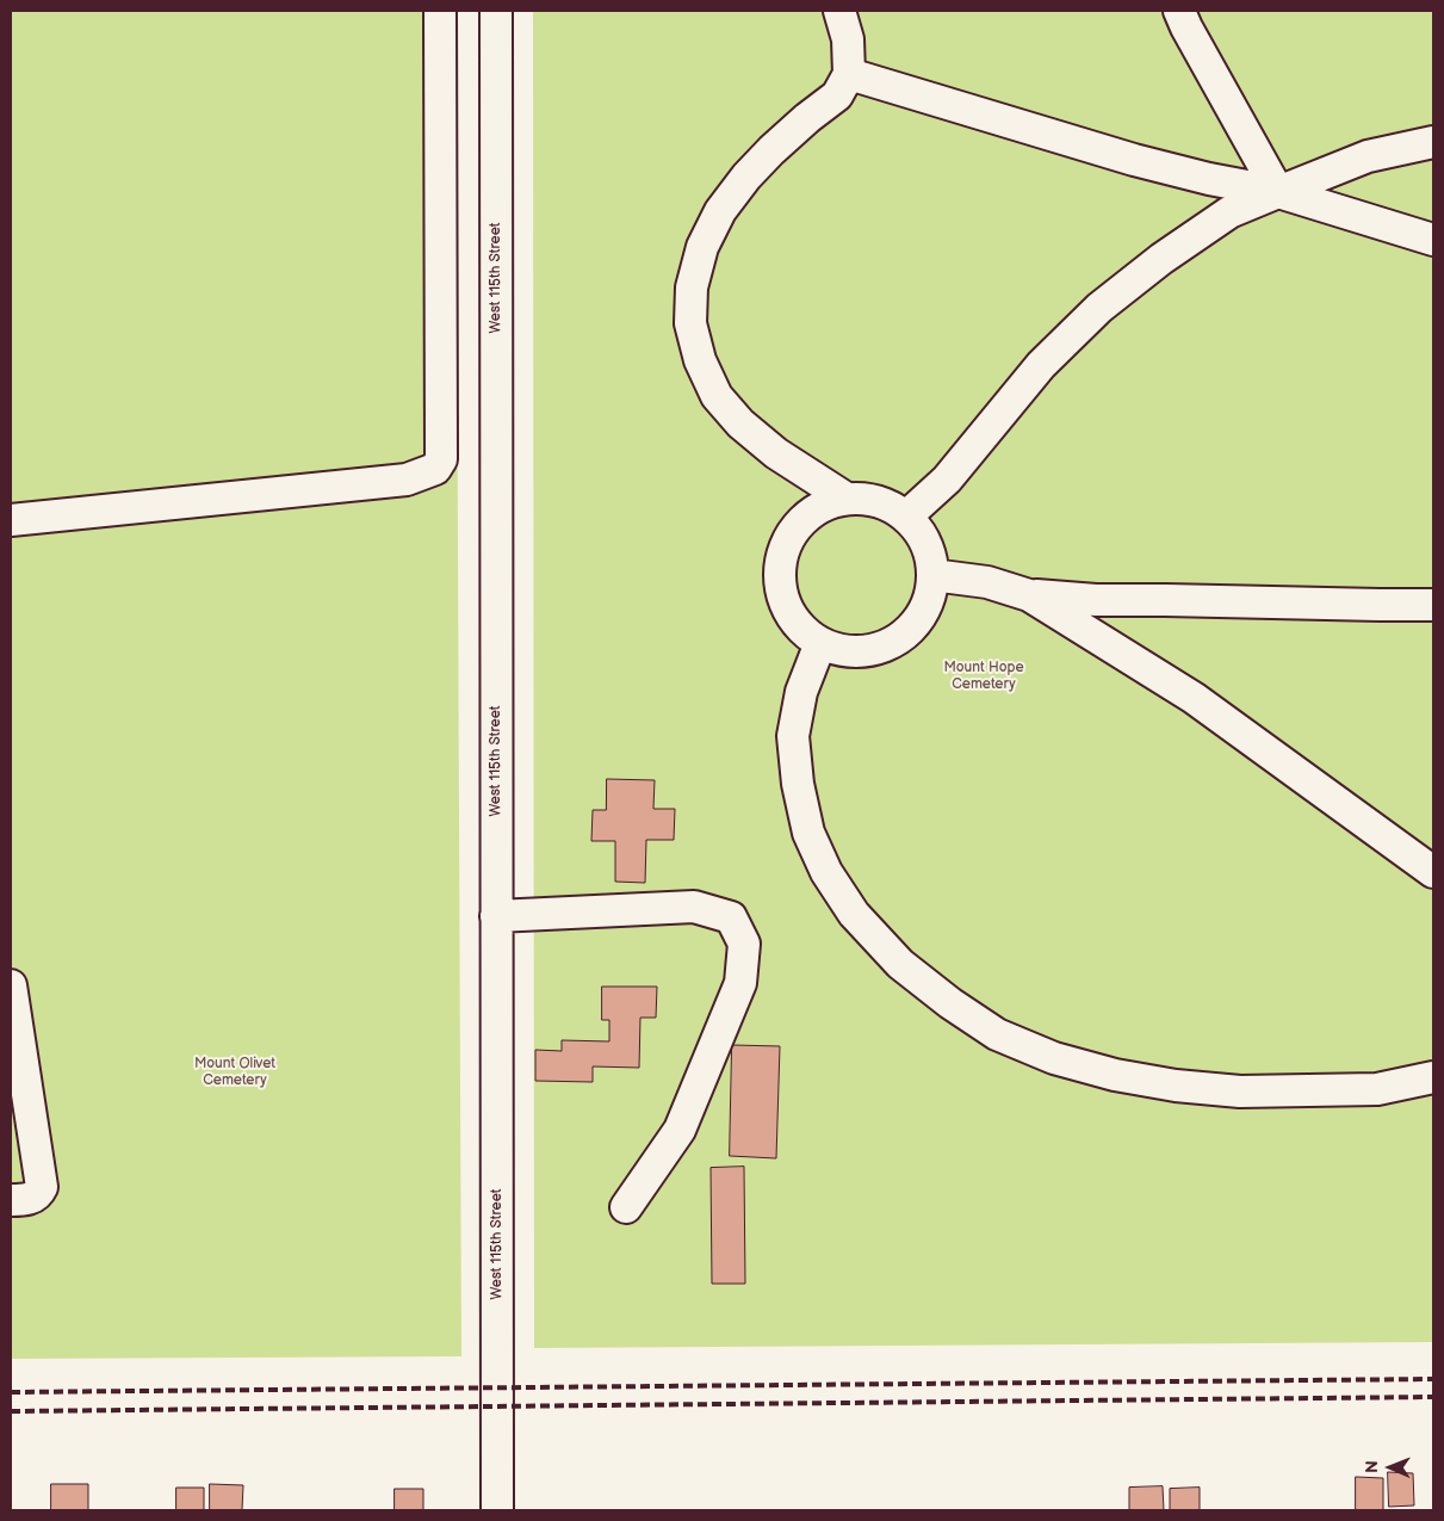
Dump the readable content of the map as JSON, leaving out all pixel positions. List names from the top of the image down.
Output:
{
  "streets": {
    "street": ["West 115th Street"]
  },
  "parks": ["Mount Hope Cemetery", "Mount Olivet Cemetery"],
  "north": "left"
}
